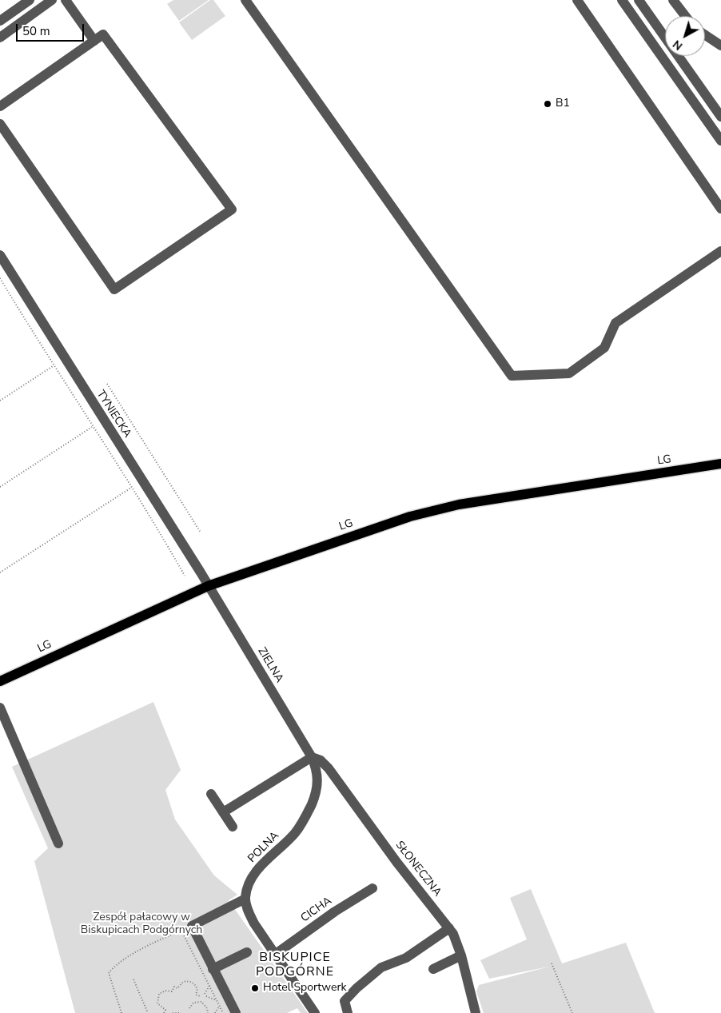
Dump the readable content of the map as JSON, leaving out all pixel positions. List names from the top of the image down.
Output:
{
  "streets": {
    "main road": ["LG"],
    "street": [
      "TYNIECKA",
      "ZIELNA",
      "POLNA",
      "SŁONECZNA",
      "CICHA"
    ]
  },
  "crossings": [
    ["TYNIECKA", "LG"],
    ["TYNIECKA", "ZIELNA"],
    ["LG", "ZIELNA"],
    ["ZIELNA", "POLNA"],
    ["ZIELNA", "SŁONECZNA"],
    ["POLNA", "SŁONECZNA"]
  ],
  "districts": ["BISKUPICE PODGÓRNE"],
  "parks": ["Zespół pałacowy w Biskupicach Podgórnych"],
  "places": ["B1", "Hotel Sportwerk"],
  "scale_bar": "50 m",
  "north": "bottom left"
}
